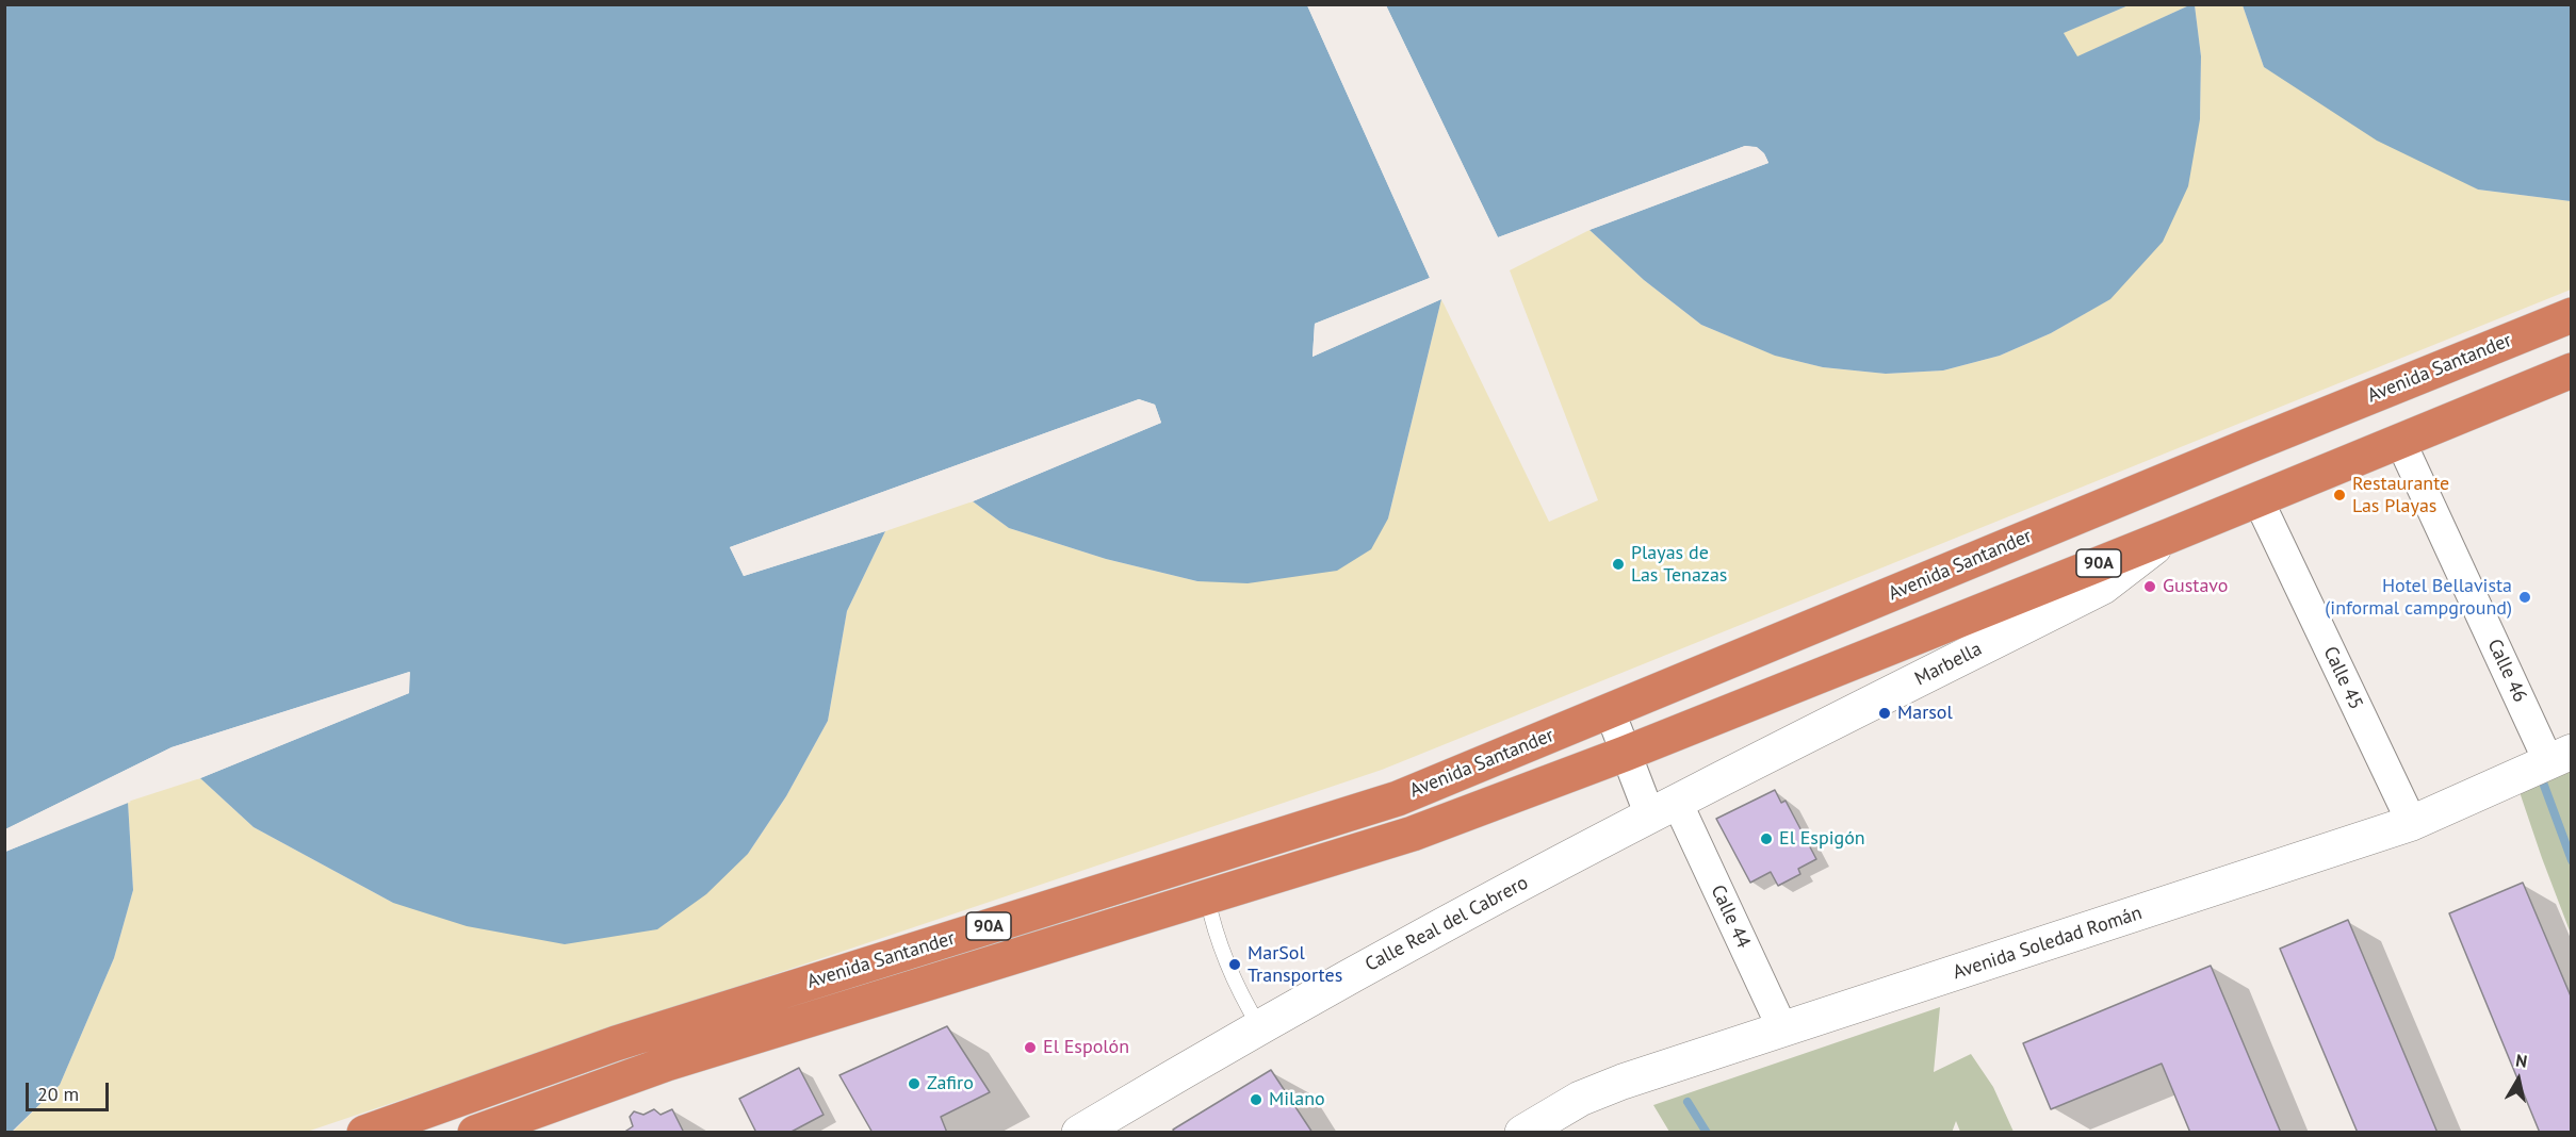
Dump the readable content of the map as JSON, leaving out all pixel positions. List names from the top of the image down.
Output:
{
  "streets": {
    "highway": ["Avenida Santander", "90A"],
    "street": [
      "Marbella",
      "Calle 46",
      "Calle 45",
      "Calle 44",
      "Calle Real del Cabrero",
      "Avenida Soledad Román"
    ]
  },
  "crossings": [
    ["Avenida Santander", "Marbella"],
    ["Avenida Santander", "Calle 46"],
    ["Avenida Santander", "Calle 45"],
    ["Avenida Santander", "Calle 44"],
    ["Marbella", "Calle 44"],
    ["Marbella", "Calle Real del Cabrero"],
    ["Calle 46", "Avenida Soledad Román"],
    ["Calle 45", "Avenida Soledad Román"],
    ["Calle 44", "Calle Real del Cabrero"],
    ["Calle 44", "Avenida Soledad Román"]
  ],
  "places": [
    "Restaurante Las Playas",
    "Playas de Las Tenazas",
    "Gustavo",
    "Hotel Bellavista (informal campground)",
    "Marsol",
    "El Espigón",
    "MarSol Transportes",
    "El Espolón",
    "Zafiro",
    "Milano"
  ],
  "scale_bar": "20 m",
  "north": "top"
}
